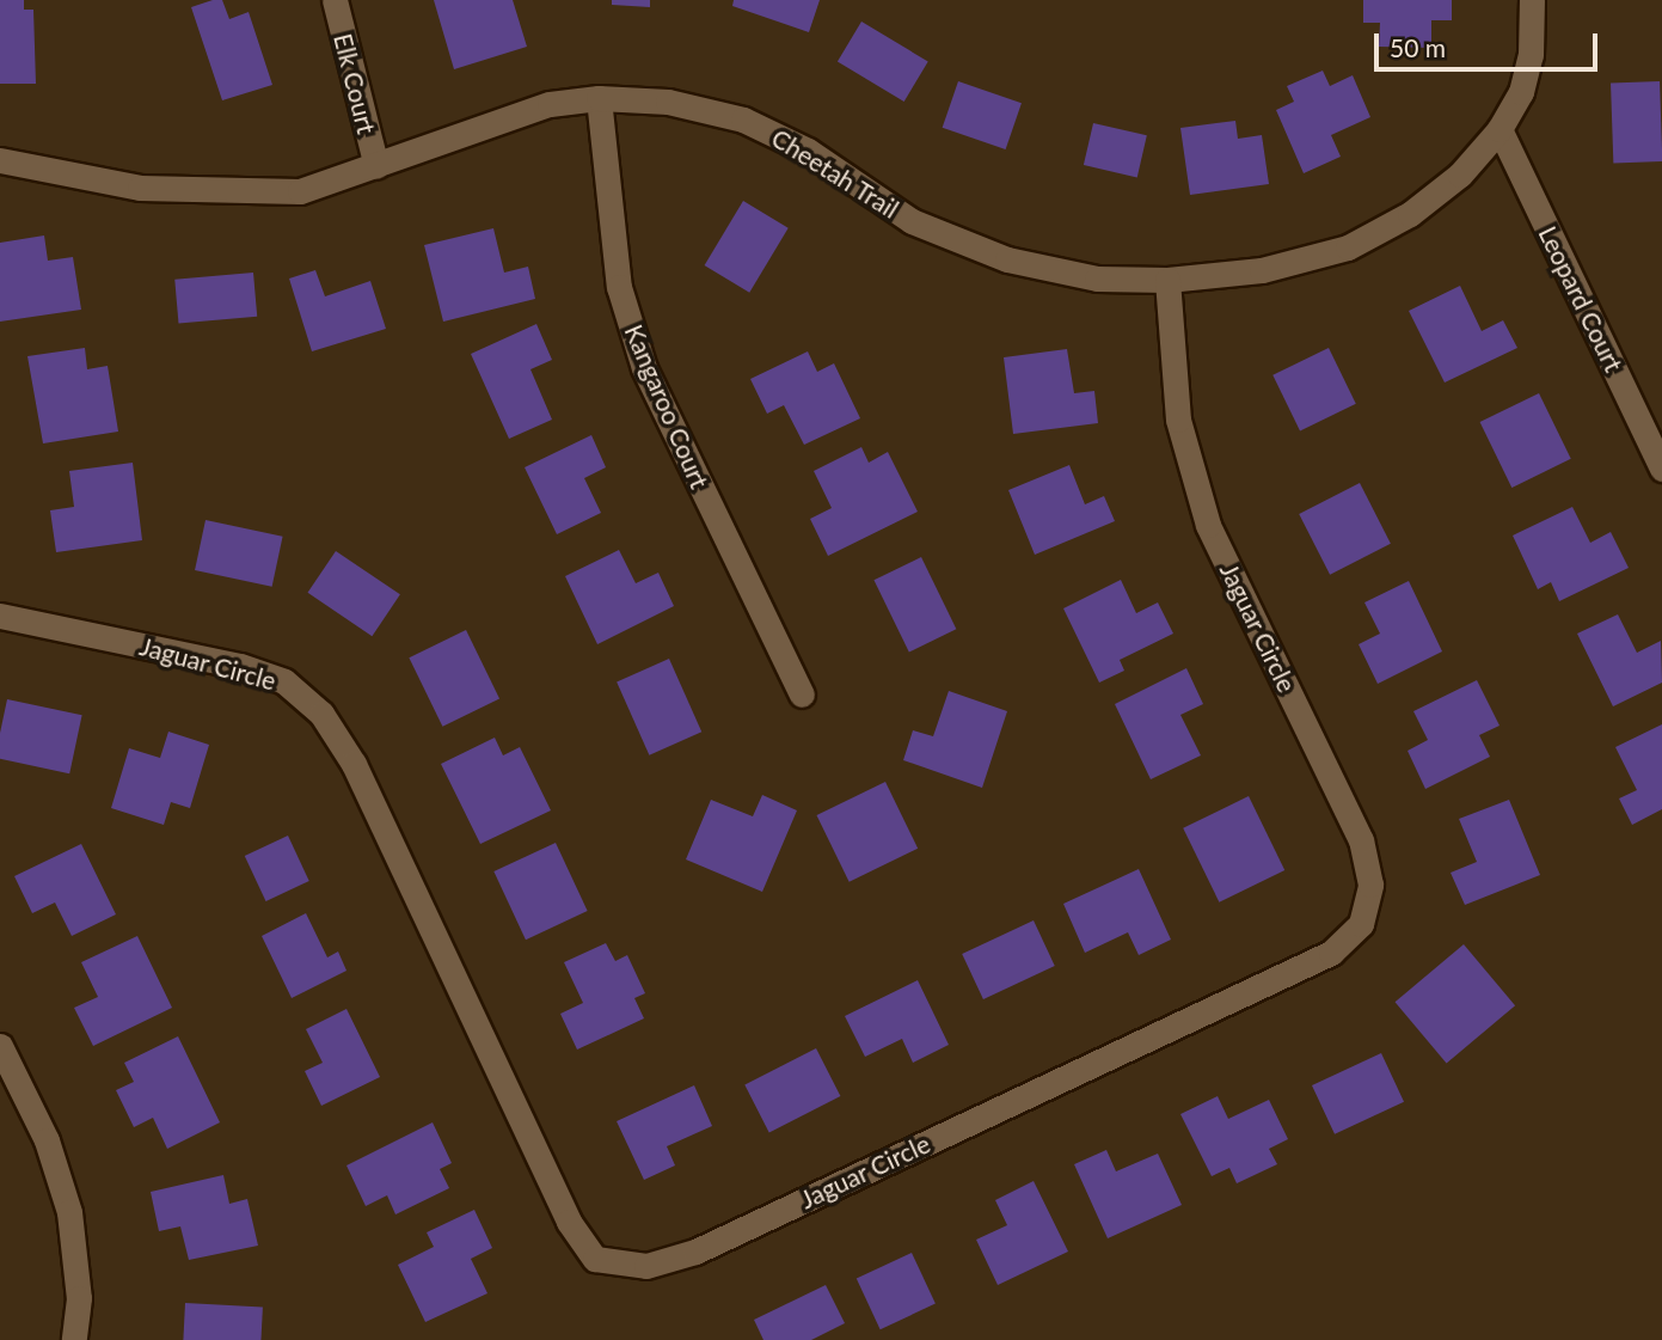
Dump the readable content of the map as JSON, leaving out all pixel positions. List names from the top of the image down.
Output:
{
  "streets": {
    "street": [
      "Elk Court",
      "Cheetah Trail",
      "Leopard Court",
      "Kangaroo Court",
      "Jaguar Circle"
    ]
  },
  "crossings": [
    ["Elk Court", "Cheetah Trail"],
    ["Cheetah Trail", "Leopard Court"],
    ["Cheetah Trail", "Kangaroo Court"],
    ["Cheetah Trail", "Jaguar Circle"]
  ],
  "scale_bar": "50 m"
}
